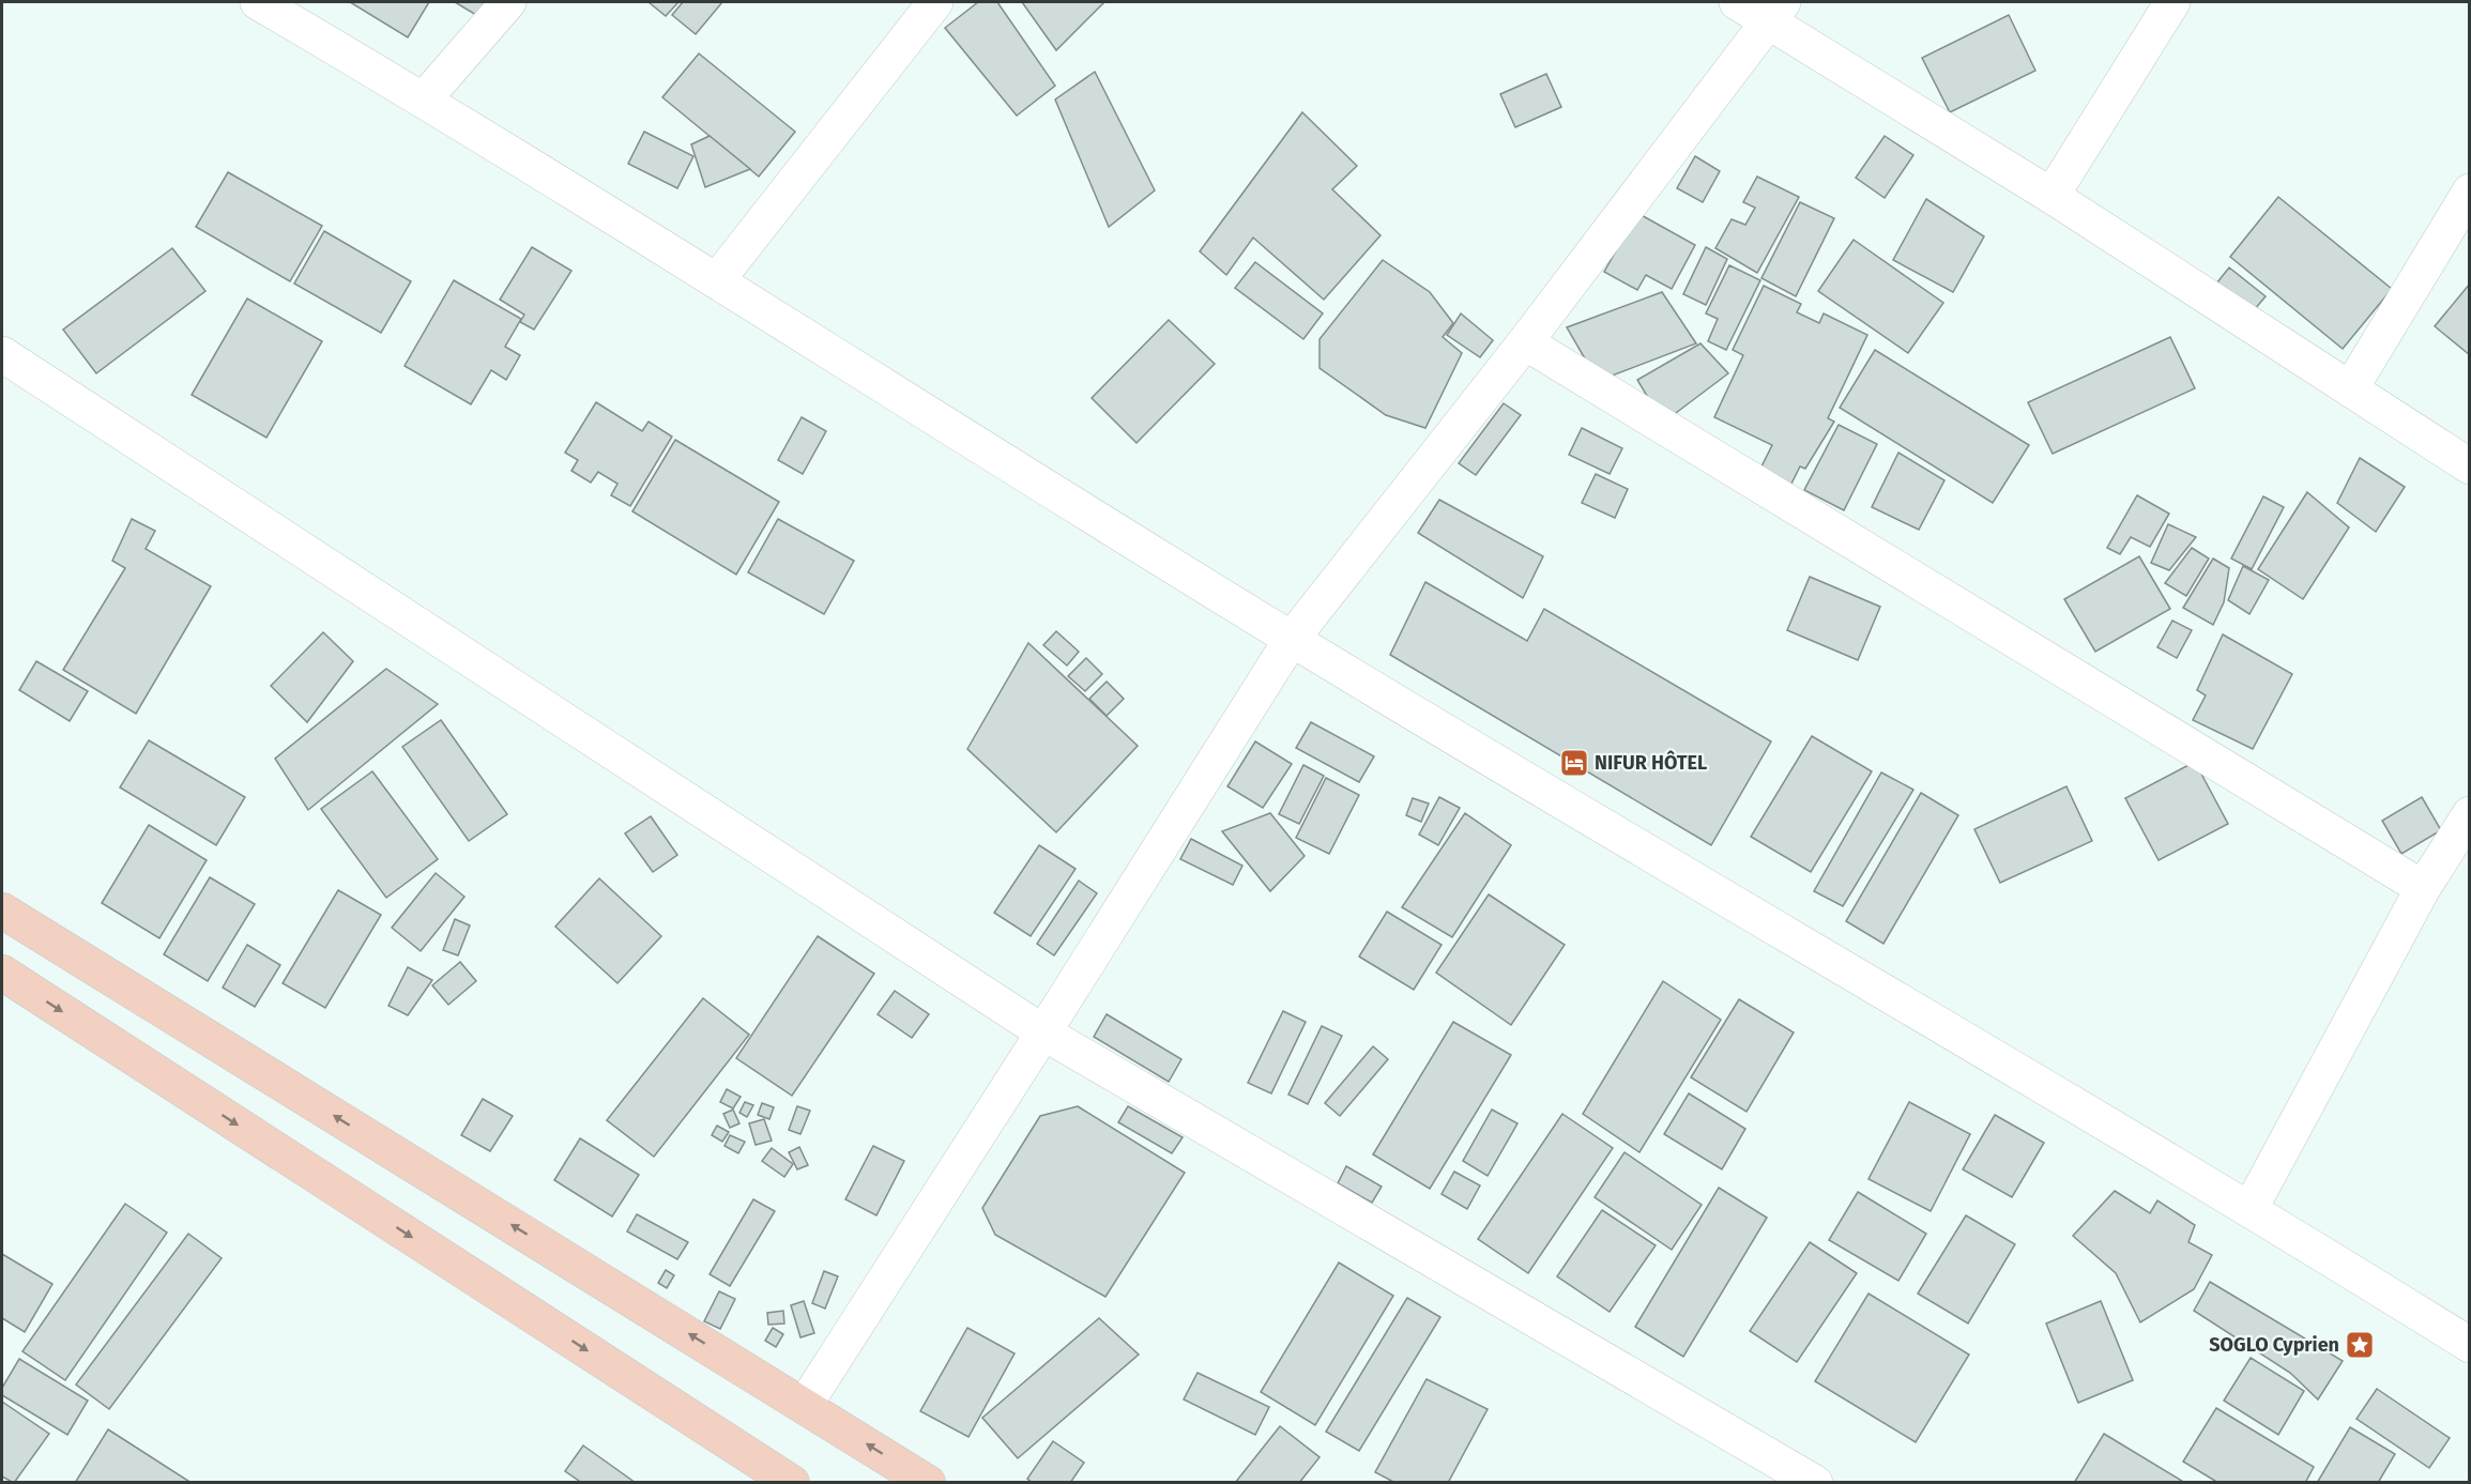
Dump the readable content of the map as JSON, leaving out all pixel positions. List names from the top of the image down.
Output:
{
  "places": {
    "hotel": ["NIFUR HÔTEL"],
    "place": ["SOGLO Cyprien"]
  }
}
